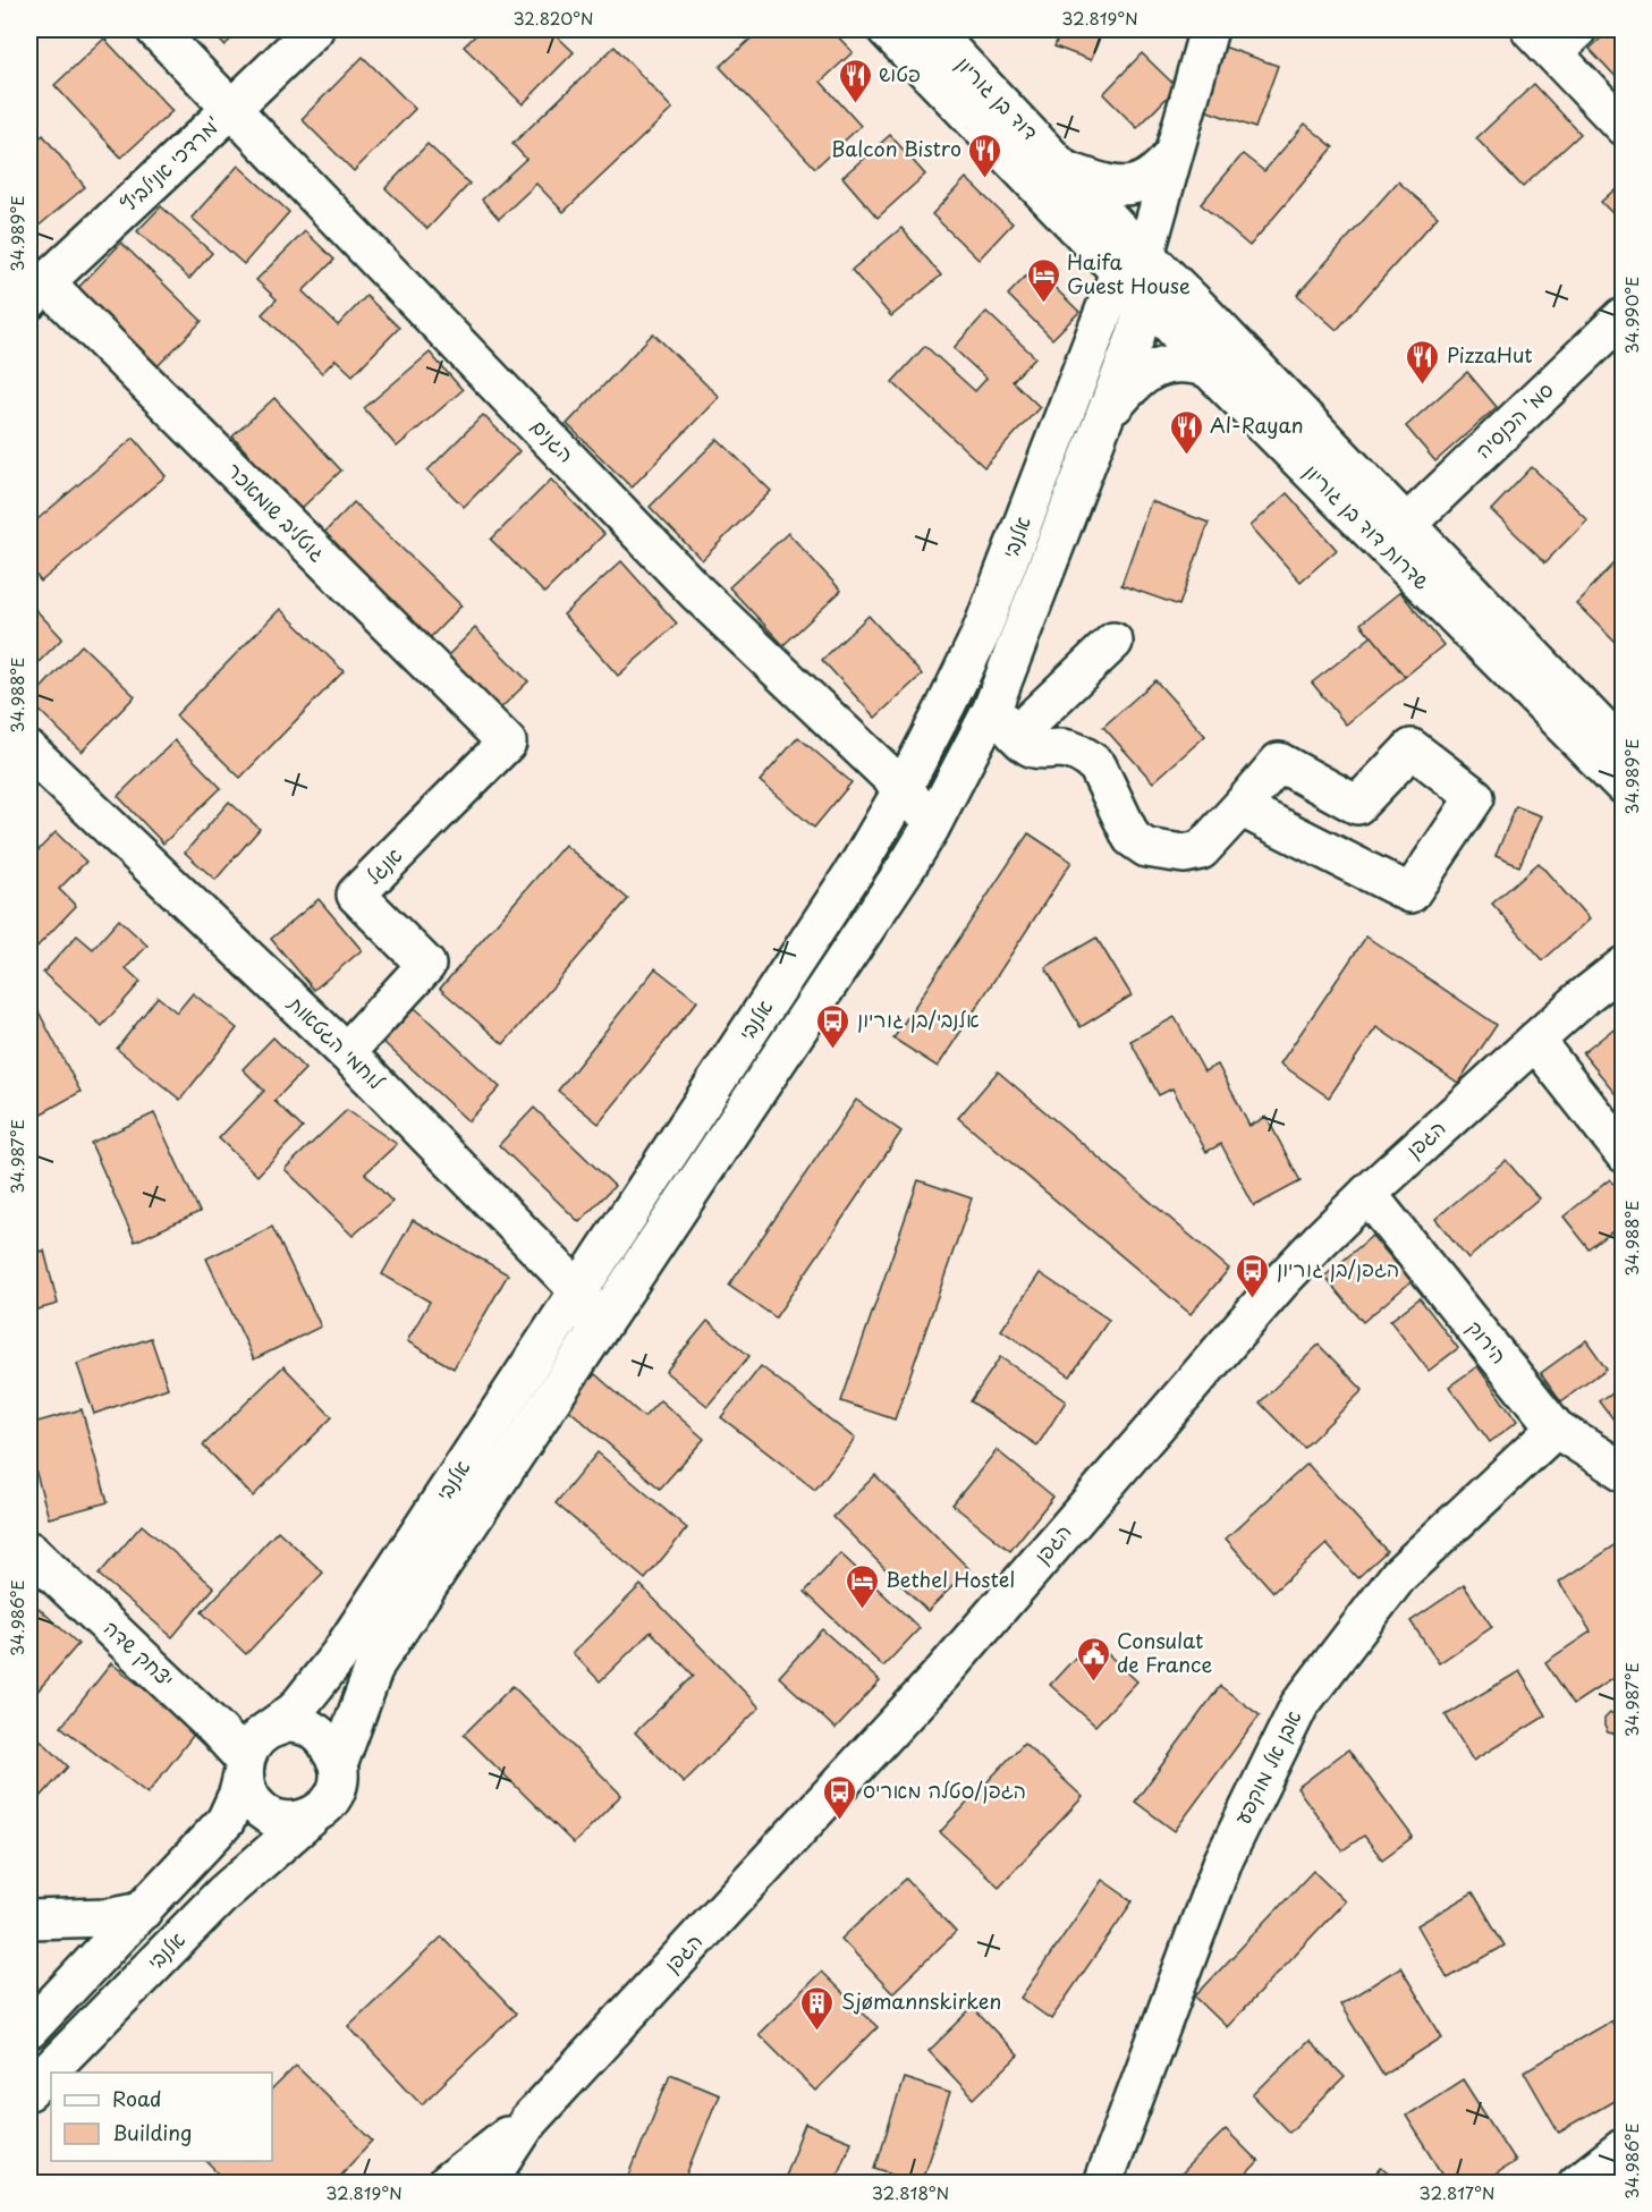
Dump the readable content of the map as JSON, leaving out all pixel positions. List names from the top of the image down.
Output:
{
  "streets": {
    "street": [
      "דוד בן גוריון",
      "מרדכי אנילביץ'",
      "סמ' הכנסיה",
      "הגנים",
      "גוטליב שומאכר",
      "שדרות דוד בן גוריון",
      "אלנבי",
      "אנגל",
      "לוחמי הגטאות",
      "הגפן",
      "הירוק",
      "יצחק שדה",
      "אבן אל מוקפע"
    ]
  },
  "crossings": [
    ["דוד בן גוריון", "שדרות דוד בן גוריון"],
    ["מרדכי אנילביץ'", "הגנים"],
    ["מרדכי אנילביץ'", "גוטליב שומאכר"],
    ["סמ' הכנסיה", "שדרות דוד בן גוריון"],
    ["הגנים", "אלנבי"],
    ["גוטליב שומאכר", "אנגל"],
    ["שדרות דוד בן גוריון", "אלנבי"],
    ["אלנבי", "לוחמי הגטאות"],
    ["אלנבי", "יצחק שדה"],
    ["אנגל", "לוחמי הגטאות"],
    ["הגפן", "הירוק"],
    ["הירוק", "אבן אל מוקפע"]
  ],
  "places": {
    "restaurant": [
      "פטוש",
      "Balcon Bistro",
      "PizzaHut",
      "Al-Rayan"
    ],
    "hotel": ["Haifa Guest House", "Bethel Hostel"],
    "bus stop": ["אלנבי/בן גוריון", "הגפן/בן גוריון", "הגפן/סטלה מאריס"],
    "public building": ["Consulat de France"],
    "building": ["Sjømannskirken"]
  },
  "legend": ["Road", "Building"],
  "coordinates": [
    "32.820°N",
    "32.819°N",
    "34.989°E",
    "34.990°E",
    "34.988°E",
    "34.987°E",
    "34.986°E",
    "32.818°N",
    "32.817°N"
  ]
}
